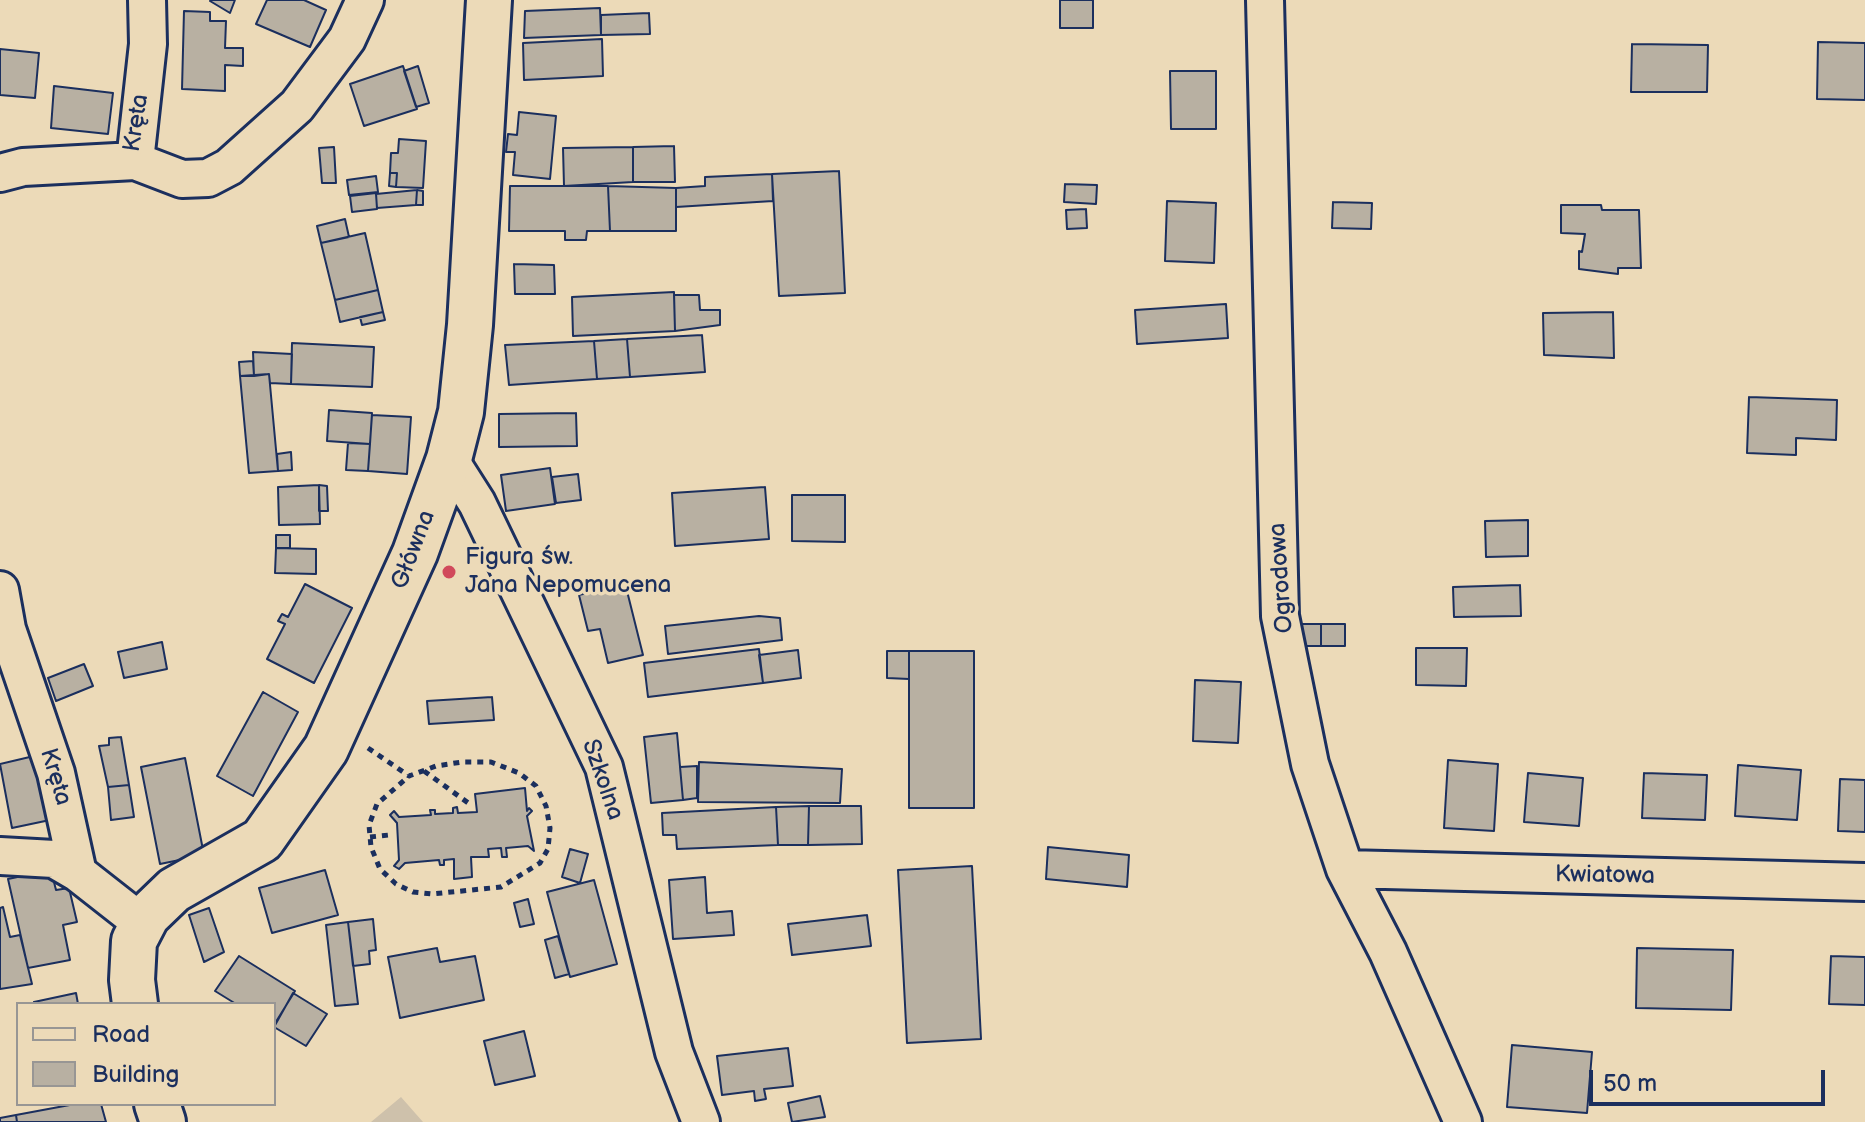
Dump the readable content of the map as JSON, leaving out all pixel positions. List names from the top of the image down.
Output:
{
  "streets": {
    "street": [
      "Kręta",
      "Główna",
      "Ogrodowa",
      "Szkolna",
      "Kwiatowa"
    ]
  },
  "crossings": [
    ["Główna", "Szkolna"],
    ["Ogrodowa", "Kwiatowa"]
  ],
  "places": ["Figura św. Jana Nepomucena"],
  "legend": ["Road", "Building"],
  "scale_bar": "50 m"
}
